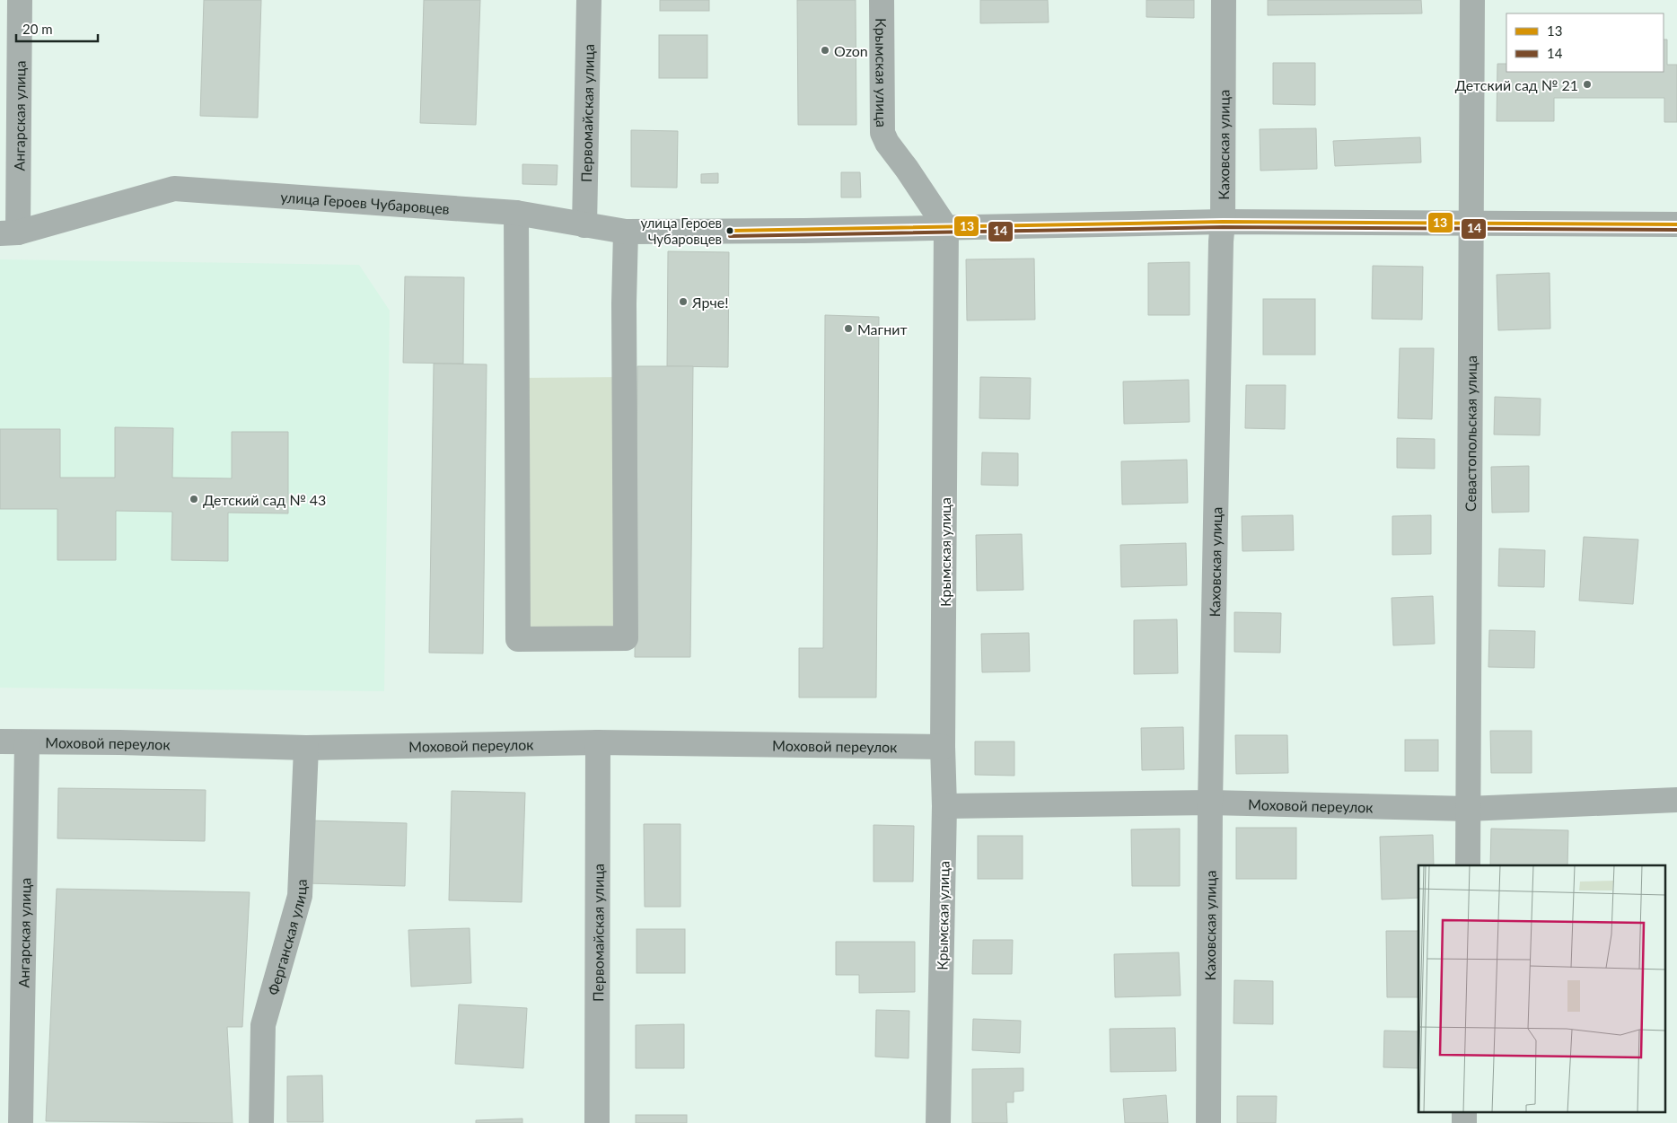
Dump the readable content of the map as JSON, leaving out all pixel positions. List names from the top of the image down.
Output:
{
  "streets": {
    "street": [
      "Крымская улица",
      "Первомайская улица",
      "Ангарская улица",
      "Каховская улица",
      "улица Героев Чубаровцев",
      "Севастопольская улица",
      "Моховой переулок",
      "Ферганская улица"
    ]
  },
  "crossings": [
    ["Крымская улица", "улица Героев Чубаровцев"],
    ["Крымская улица", "Моховой переулок"],
    ["Первомайская улица", "улица Героев Чубаровцев"],
    ["Первомайская улица", "Моховой переулок"],
    ["Ангарская улица", "улица Героев Чубаровцев"],
    ["Ангарская улица", "Моховой переулок"],
    ["Каховская улица", "улица Героев Чубаровцев"],
    ["Каховская улица", "Моховой переулок"],
    ["улица Героев Чубаровцев", "Севастопольская улица"],
    ["Севастопольская улица", "Моховой переулок"],
    ["Моховой переулок", "Ферганская улица"]
  ],
  "places": [
    "Ozon",
    "Детский сад № 21",
    "улица Героев Чубаровцев",
    "Ярче!",
    "Магнит",
    "Детский сад № 43"
  ],
  "lines": ["transit line 13", "transit line 14"],
  "legend": ["13", "14"],
  "scale_bar": "20 m"
}
